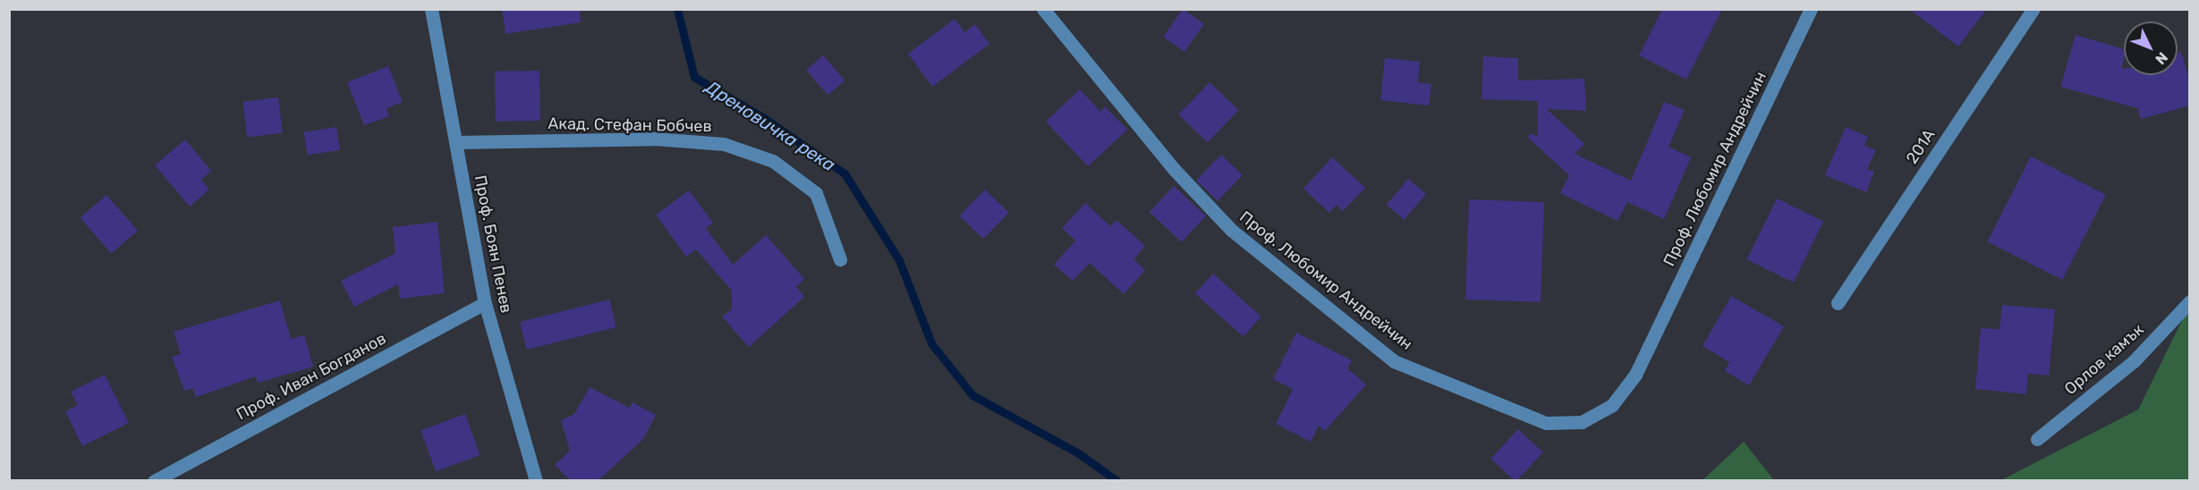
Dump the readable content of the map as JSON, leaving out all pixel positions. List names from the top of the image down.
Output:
{
  "streets": {
    "street": [
      "Акад. Стефан Бобчев",
      "201А",
      "Проф. Любомир Андрейчин",
      "Проф. Боян Пенев",
      "Орлов камък",
      "Проф. Иван Богданов"
    ]
  },
  "crossings": [
    ["Акад. Стефан Бобчев", "Проф. Боян Пенев"],
    ["Проф. Боян Пенев", "Проф. Иван Богданов"]
  ],
  "water": ["Дреновичка река"],
  "north": "bottom right"
}
